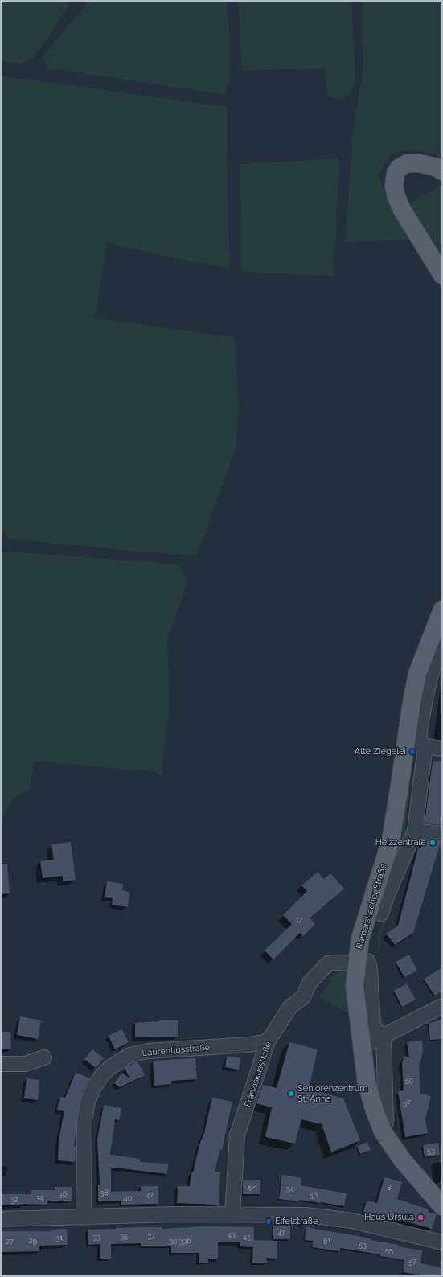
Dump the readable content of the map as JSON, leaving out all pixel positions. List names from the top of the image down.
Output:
{
  "streets": {
    "main road": ["Ramersbacher Straße"],
    "street": ["Laurentiusstraße", "Franziskusstraße"]
  },
  "crossings": [
    ["Ramersbacher Straße", "Franziskusstraße"],
    ["Laurentiusstraße", "Franziskusstraße"]
  ],
  "places": [
    "Alte Ziegelei",
    "Heizzentrale",
    "Seniorenzentrum St. Anna",
    "Haus Ursula",
    "Eifelstraße"
  ],
  "house_numbers": [
    "17",
    "59",
    "57",
    "53",
    "52",
    "8",
    "54",
    "38",
    "36",
    "42",
    "56",
    "34",
    "40",
    "32",
    "47",
    "43",
    "35",
    "37",
    "33",
    "45",
    "31",
    "51",
    "29",
    "39,39b",
    "27",
    "53",
    "55",
    "57"
  ]
}
